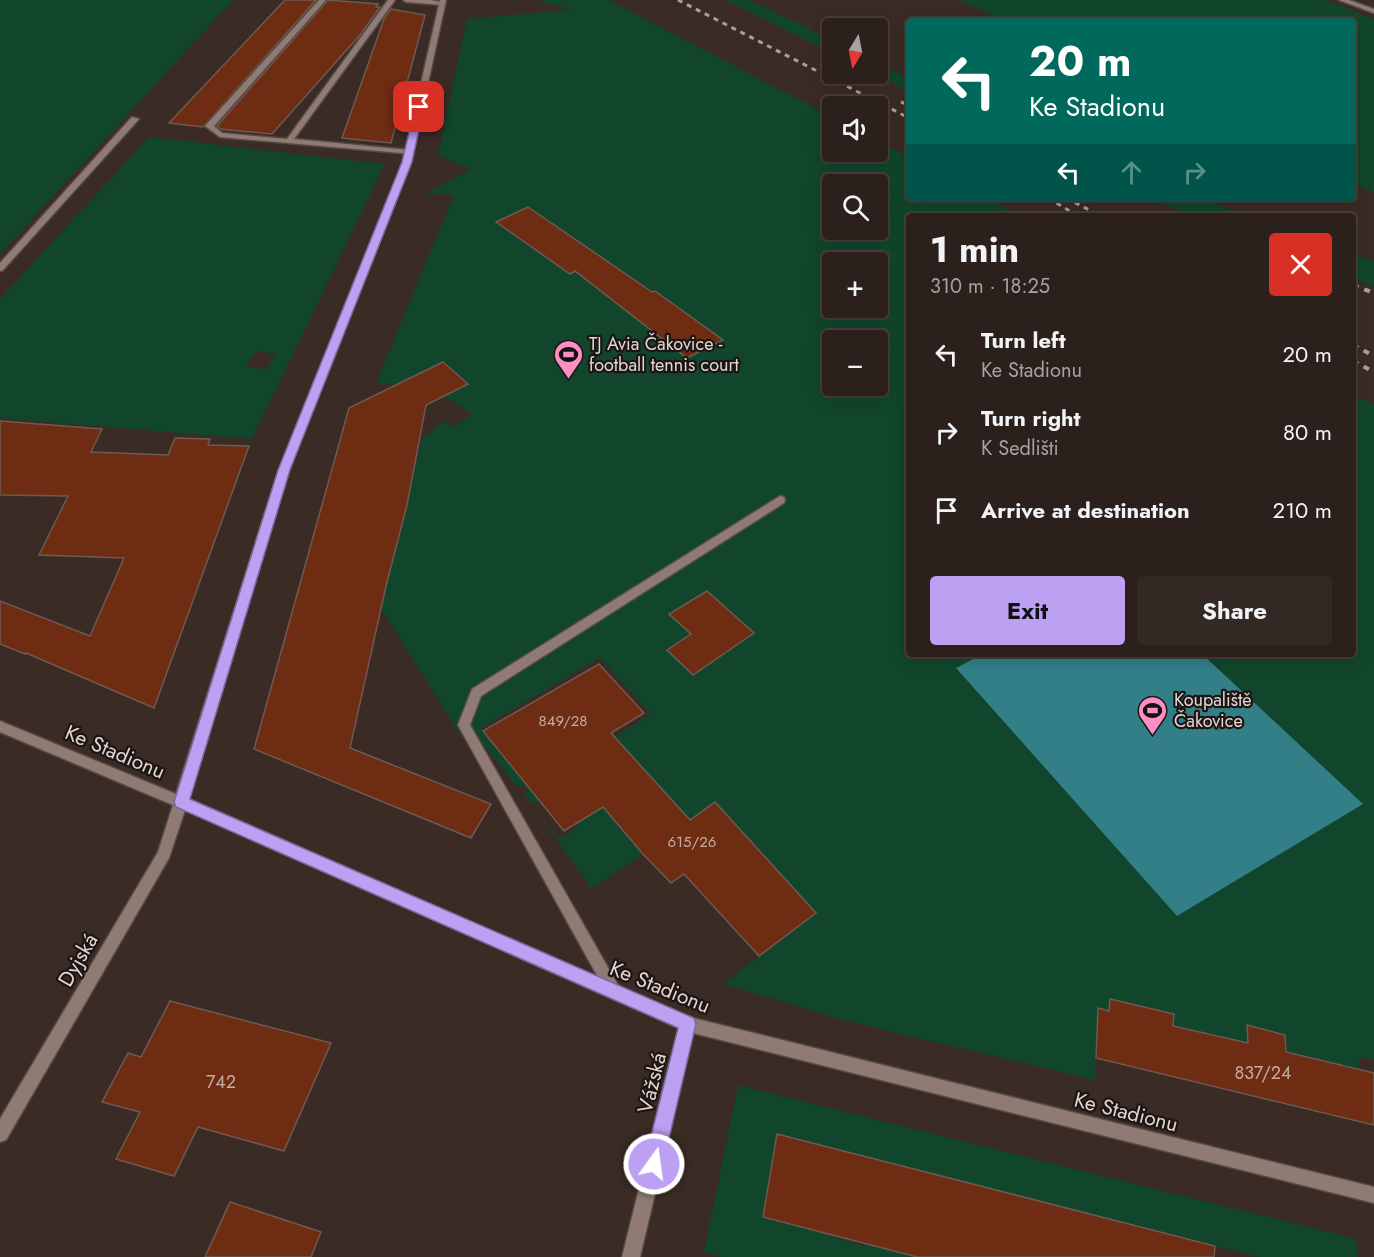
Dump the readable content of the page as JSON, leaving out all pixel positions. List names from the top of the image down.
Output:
{
  "streets": {
    "street": ["Ke Stadionu", "Dyjská", "Vážská"]
  },
  "crossings": [
    ["Ke Stadionu", "Dyjská"],
    ["Ke Stadionu", "Vážská"]
  ],
  "places": {
    "sports": ["TJ Avia Čakovice - football tennis court", "Koupaliště Čakovice"]
  },
  "house_numbers": [
    "849/28",
    "615/26",
    "837/24",
    "742"
  ],
  "north": "bottom",
  "page": {
    "map_buttons": ["+", "−"],
    "turn": ["20 m", "Ke Stadionu"],
    "heading": ["1 min", "310 m · 18:25"],
    "list": [
      {
        "name": "Turn left",
        "note": "Ke Stadionu",
        "value": "20 m"
      },
      {
        "name": "Turn right",
        "note": "K Sedlišti",
        "value": "80 m"
      },
      {
        "name": "Arrive at destination",
        "value": "210 m"
      }
    ],
    "buttons": ["Exit", "Share"]
  }
}
